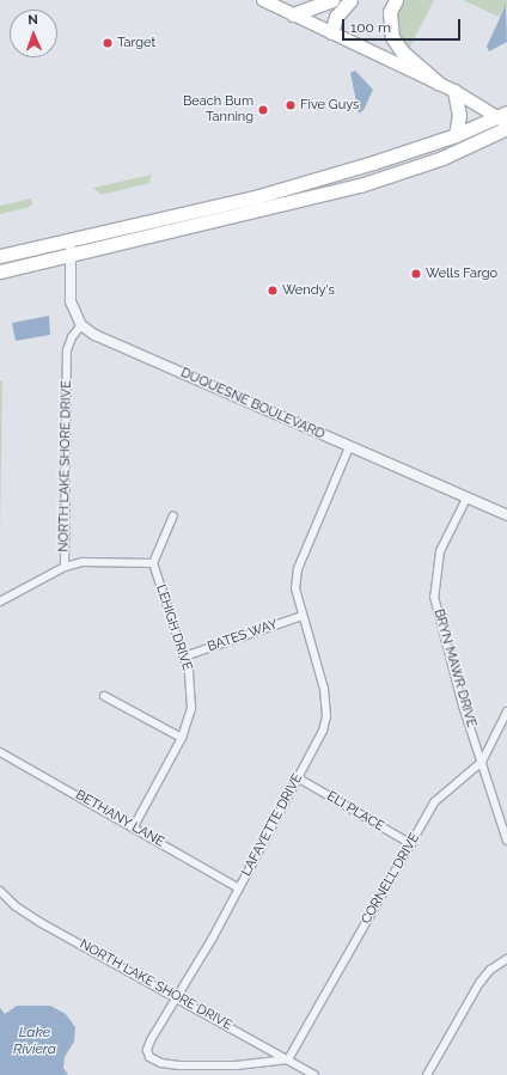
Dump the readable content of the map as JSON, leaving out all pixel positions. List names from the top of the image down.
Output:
{
  "streets": {
    "street": [
      "DUQUESNE BOULEVARD",
      "NORTH LAKE SHORE DRIVE",
      "LEHIGH DRIVE",
      "BATES WAY",
      "BRYN MAWR DRIVE",
      "ELI PLACE",
      "BETHANY LANE",
      "LAFAYETTE DRIVE",
      "CORNELL DRIVE"
    ]
  },
  "crossings": [
    ["DUQUESNE BOULEVARD", "NORTH LAKE SHORE DRIVE"],
    ["DUQUESNE BOULEVARD", "BRYN MAWR DRIVE"],
    ["DUQUESNE BOULEVARD", "LAFAYETTE DRIVE"],
    ["NORTH LAKE SHORE DRIVE", "LAFAYETTE DRIVE"],
    ["NORTH LAKE SHORE DRIVE", "CORNELL DRIVE"],
    ["LEHIGH DRIVE", "BATES WAY"],
    ["LEHIGH DRIVE", "BETHANY LANE"],
    ["BATES WAY", "LAFAYETTE DRIVE"],
    ["BRYN MAWR DRIVE", "CORNELL DRIVE"],
    ["ELI PLACE", "LAFAYETTE DRIVE"],
    ["ELI PLACE", "CORNELL DRIVE"],
    ["BETHANY LANE", "LAFAYETTE DRIVE"],
    ["LAFAYETTE DRIVE", "CORNELL DRIVE"]
  ],
  "water": ["Lake Riviera"],
  "places": [
    "Target",
    "Five Guys",
    "Beach Bum Tanning",
    "Wells Fargo",
    "Wendy's"
  ],
  "scale_bar": "100 m",
  "north": "top"
}
